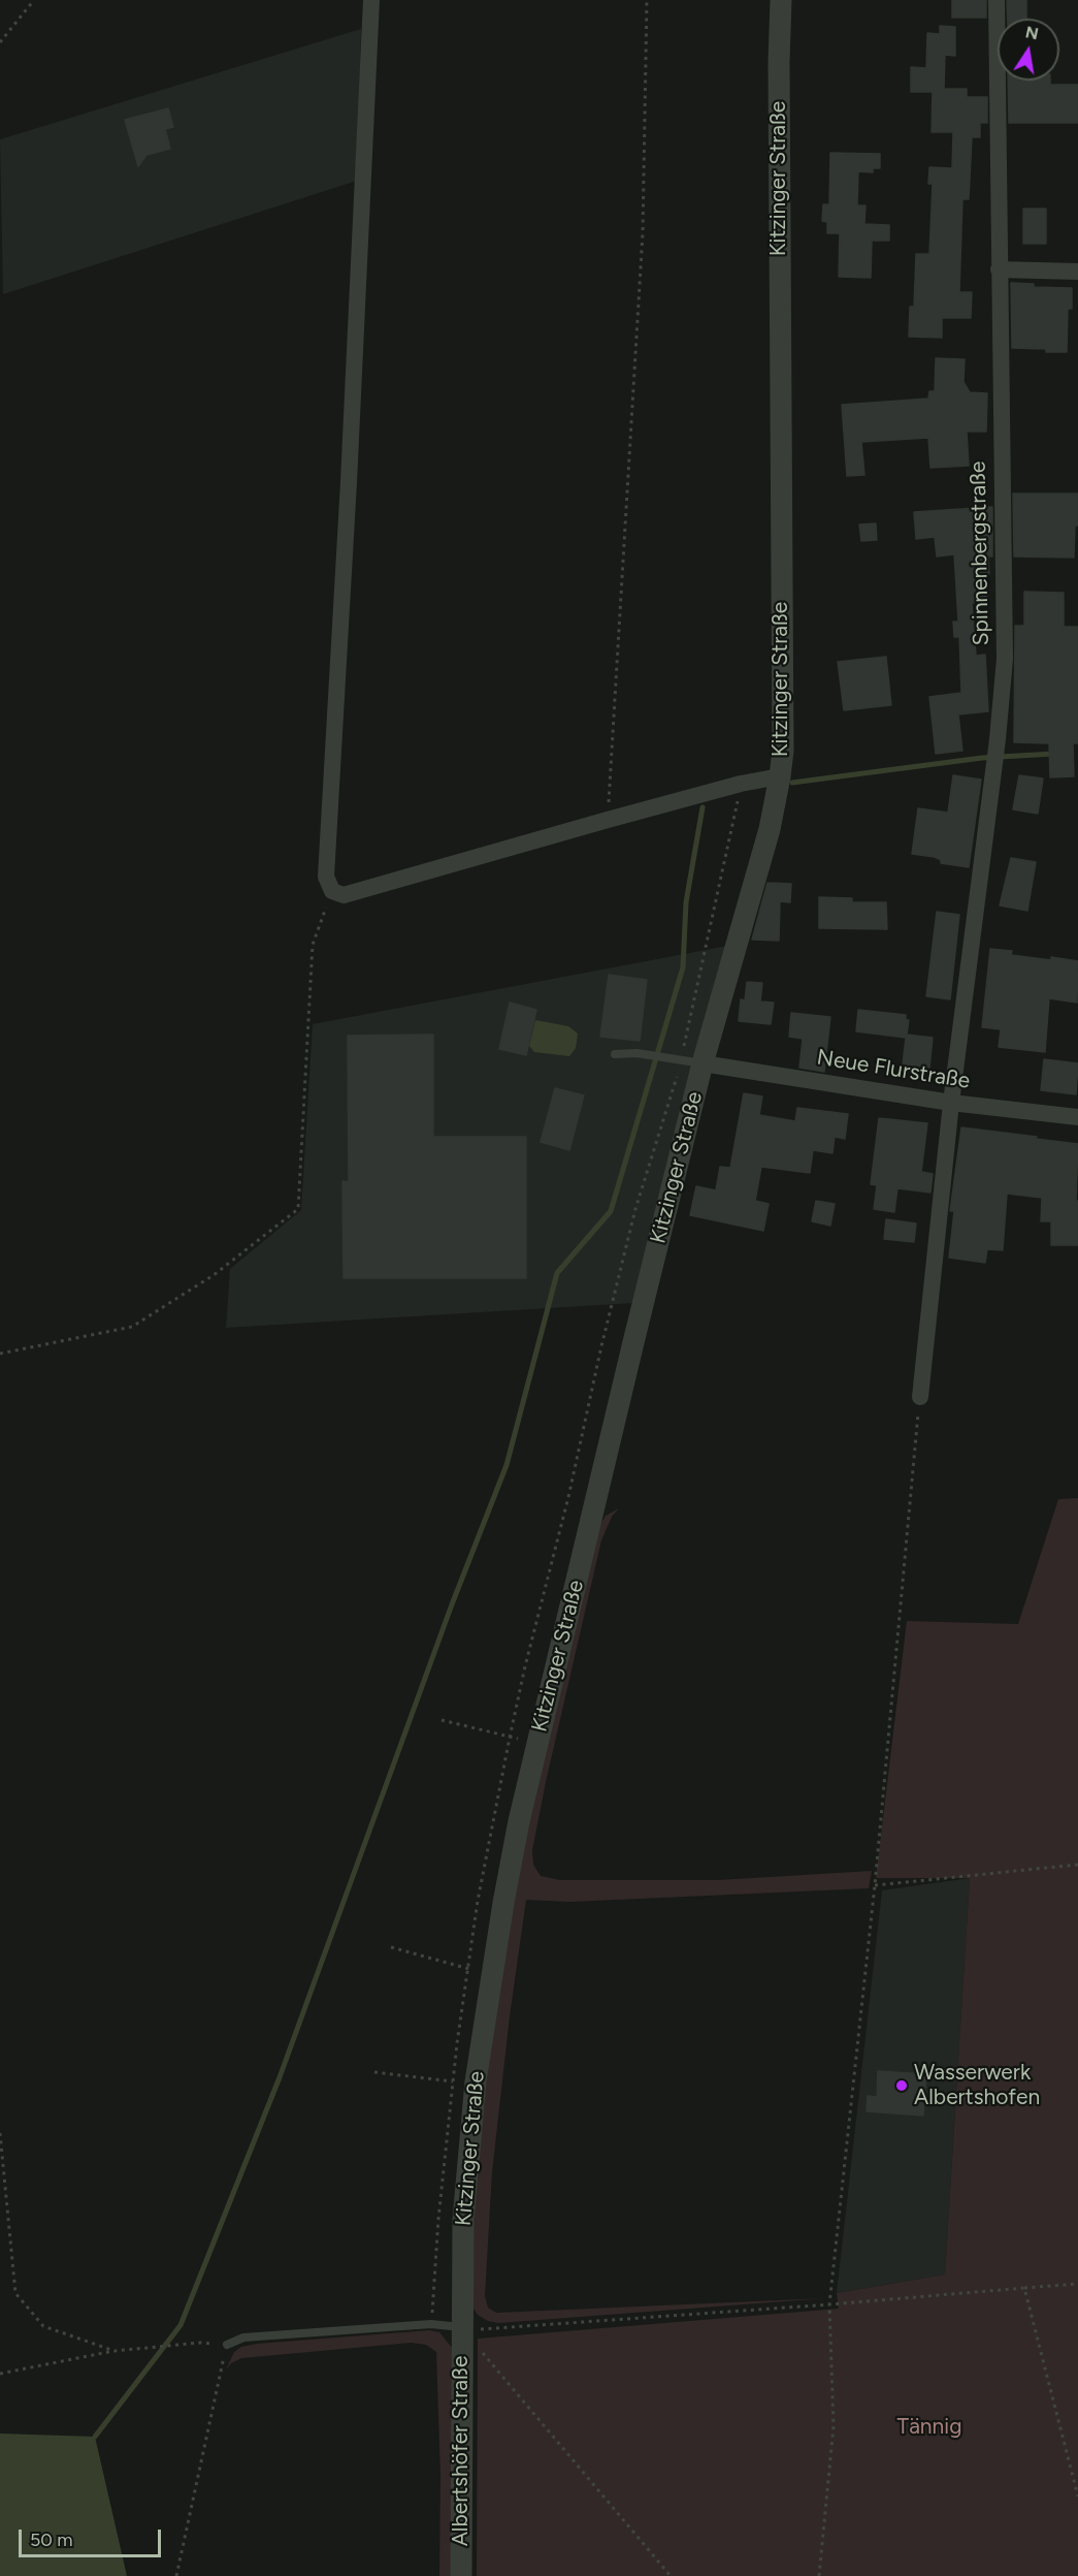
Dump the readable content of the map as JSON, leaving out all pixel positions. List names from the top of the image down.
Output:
{
  "streets": {
    "street": [
      "Kitzinger Straße",
      "Spinnenbergstraße",
      "Neue Flurstraße",
      "Albertshöfer Straße"
    ]
  },
  "crossings": [
    ["Kitzinger Straße", "Neue Flurstraße"],
    ["Kitzinger Straße", "Albertshöfer Straße"],
    ["Spinnenbergstraße", "Neue Flurstraße"]
  ],
  "parks": ["Tännig"],
  "places": ["Wasserwerk Albertshofen"],
  "scale_bar": "50 m",
  "north": "top"
}
